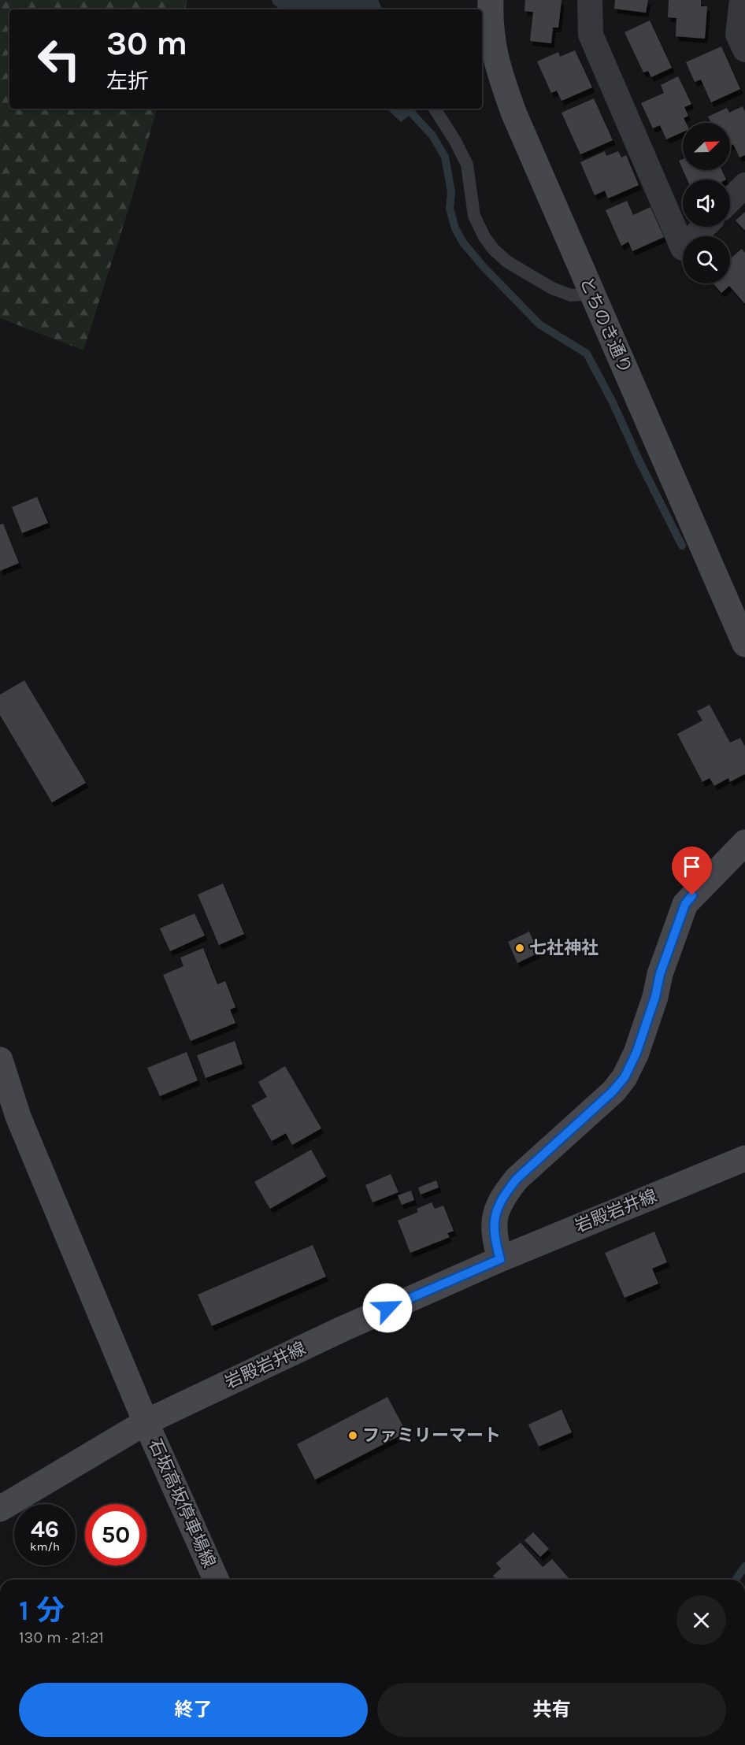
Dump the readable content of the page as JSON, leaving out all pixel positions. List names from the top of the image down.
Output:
{
  "streets": {
    "street": ["とちのき通り", "岩殿岩井線", "石坂高坂停車場線"]
  },
  "crossings": [
    ["岩殿岩井線", "石坂高坂停車場線"]
  ],
  "places": ["七社神社", "ファミリーマート"],
  "north": "top right",
  "page": {
    "turn": ["30 m", "左折"],
    "speed": "46 km/h",
    "limit": "50",
    "heading": ["1 分", "130 m · 21:21"],
    "buttons": ["終了", "共有"]
  }
}
